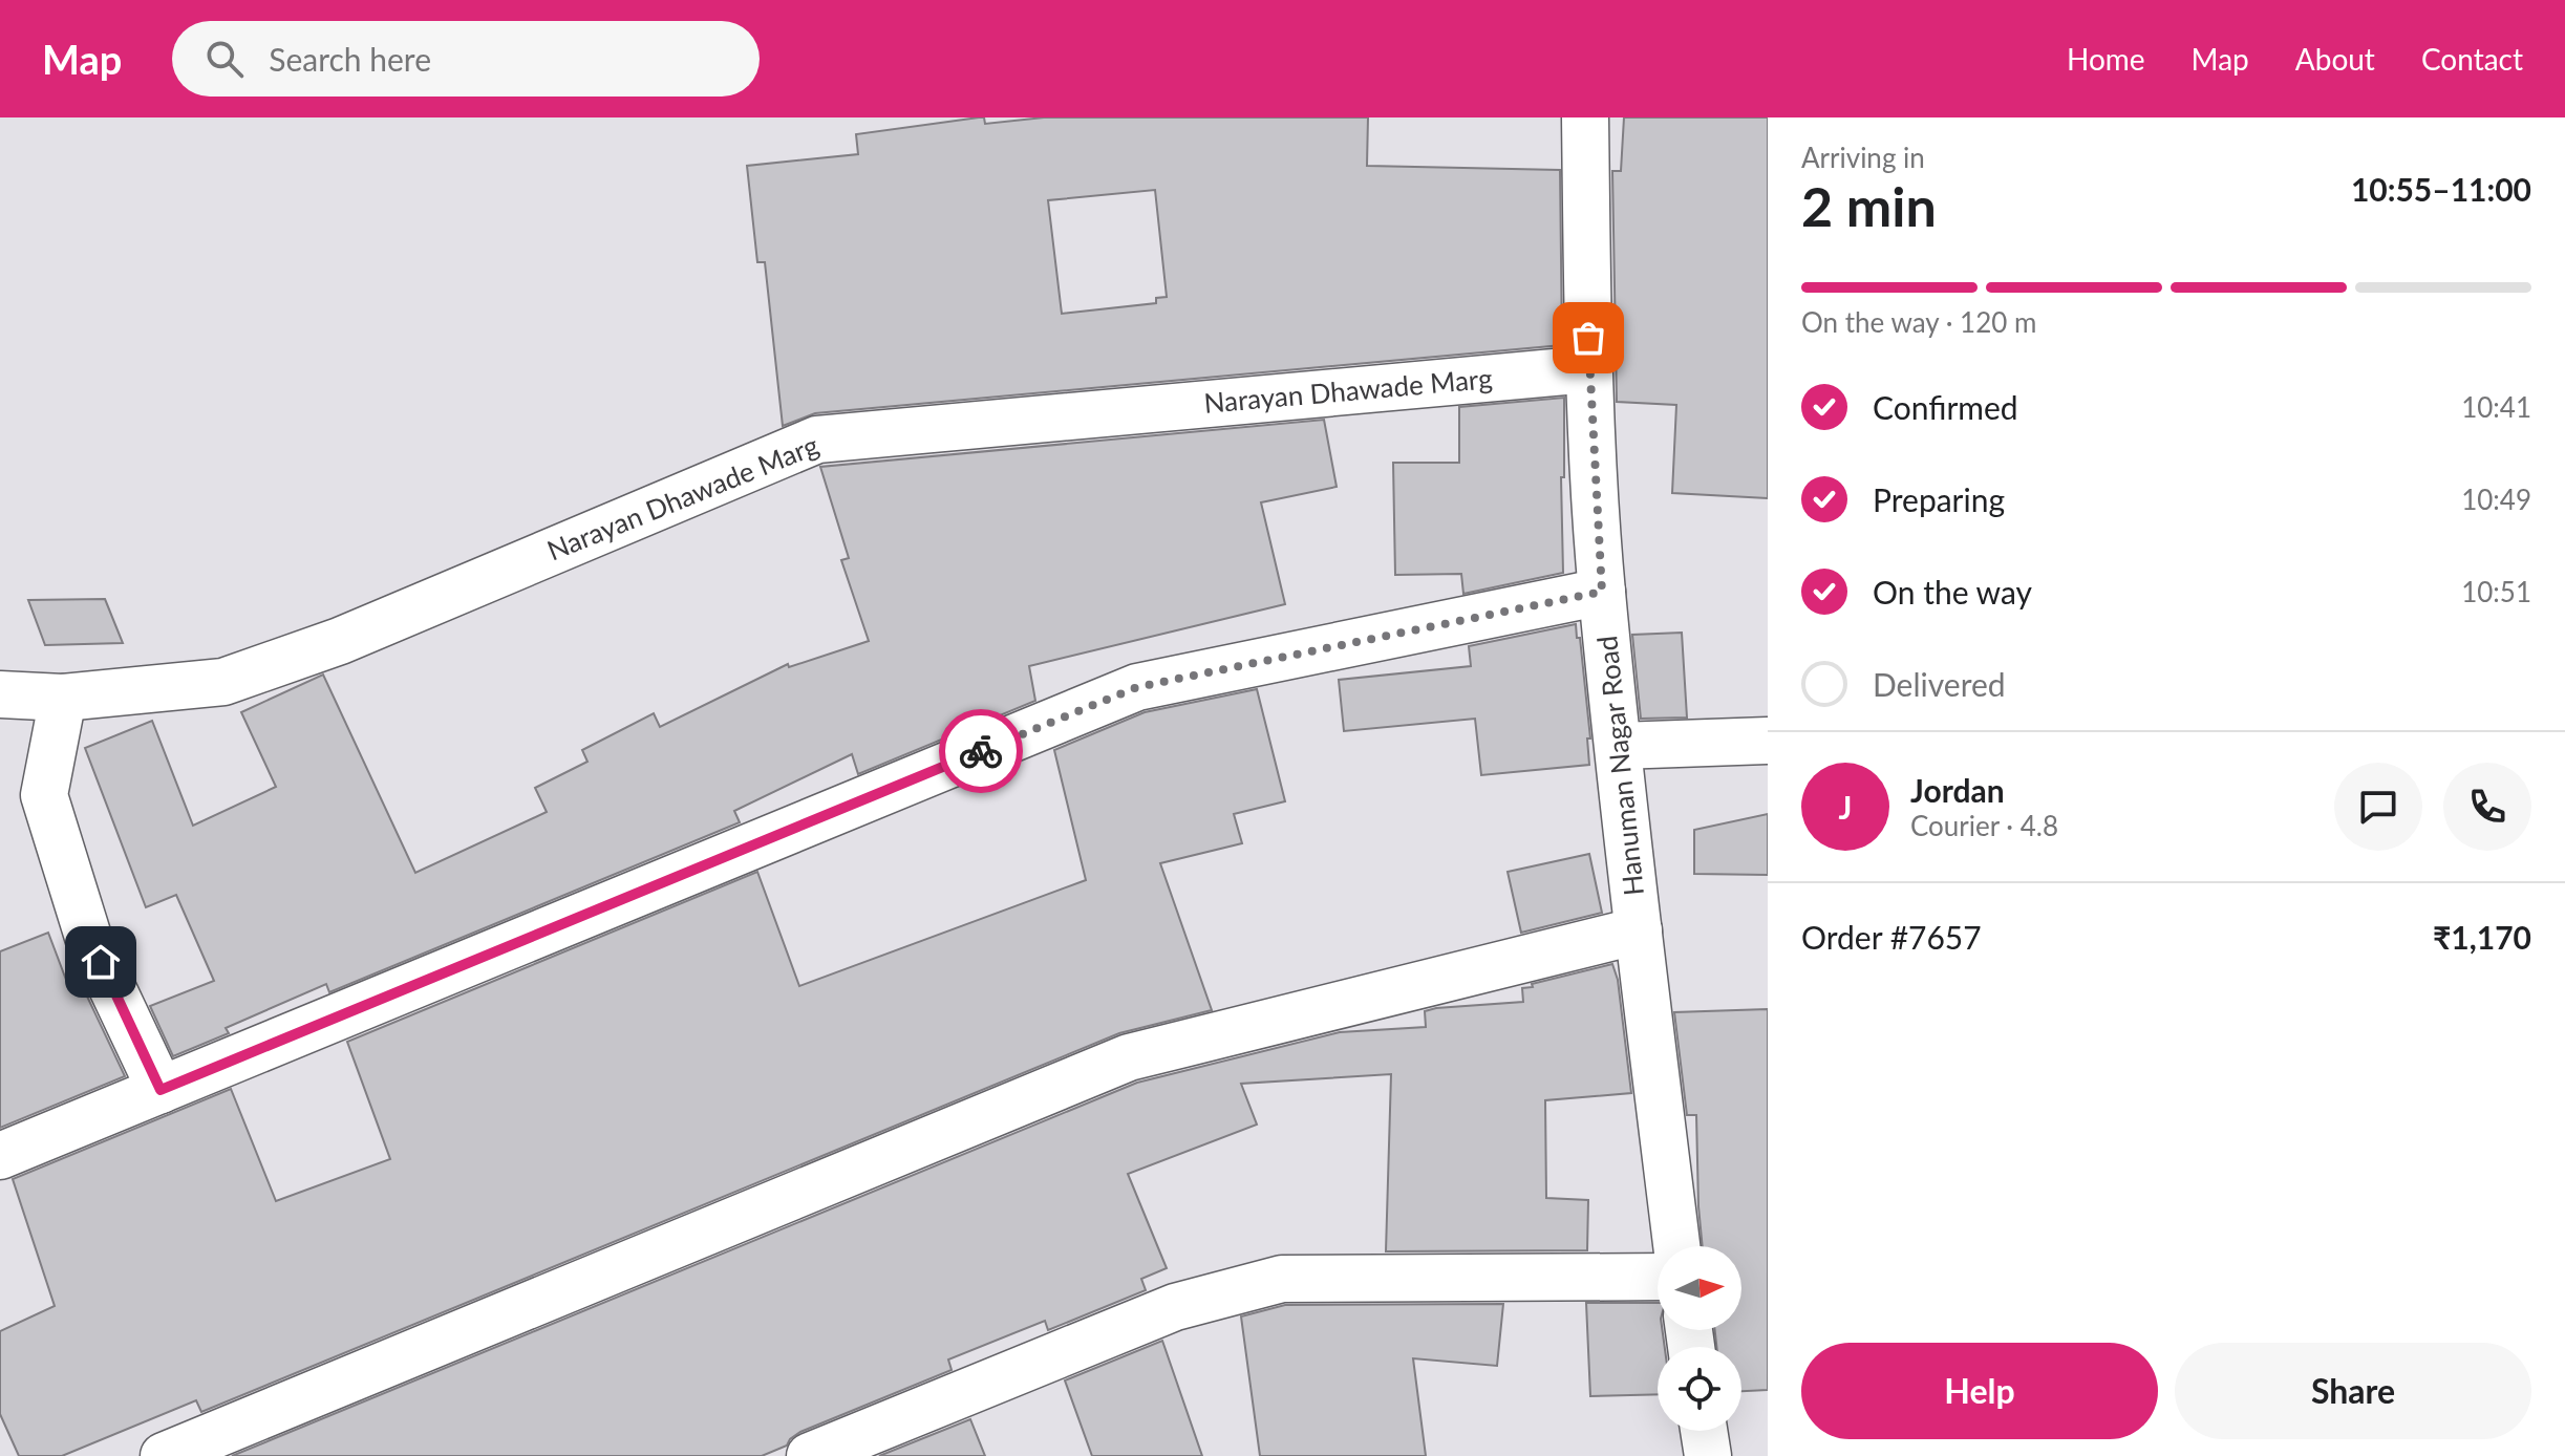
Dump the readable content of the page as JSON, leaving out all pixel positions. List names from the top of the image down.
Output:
{
  "streets": {
    "street": ["Narayan Dhawade Marg", "Hanuman Nagar Road"]
  },
  "crossings": [
    ["Narayan Dhawade Marg", "Hanuman Nagar Road"]
  ],
  "north": "right",
  "page": {
    "header": "Map",
    "search": "Search here",
    "nav": [
      "Home",
      "Map",
      "About",
      "Contact"
    ],
    "heading": ["2 min", "Arriving in", "10:55–11:00"],
    "panel": [
      "Jordan",
      "Courier · 4.8",
      "Order #7657",
      "₹1,170"
    ],
    "bar": "On the way · 120 m",
    "list": [
      ["Confirmed", "10:41"],
      ["Preparing", "10:49"],
      ["On the way", "10:51"],
      "Delivered"
    ],
    "round": "J",
    "buttons": ["Help", "Share"]
  }
}
